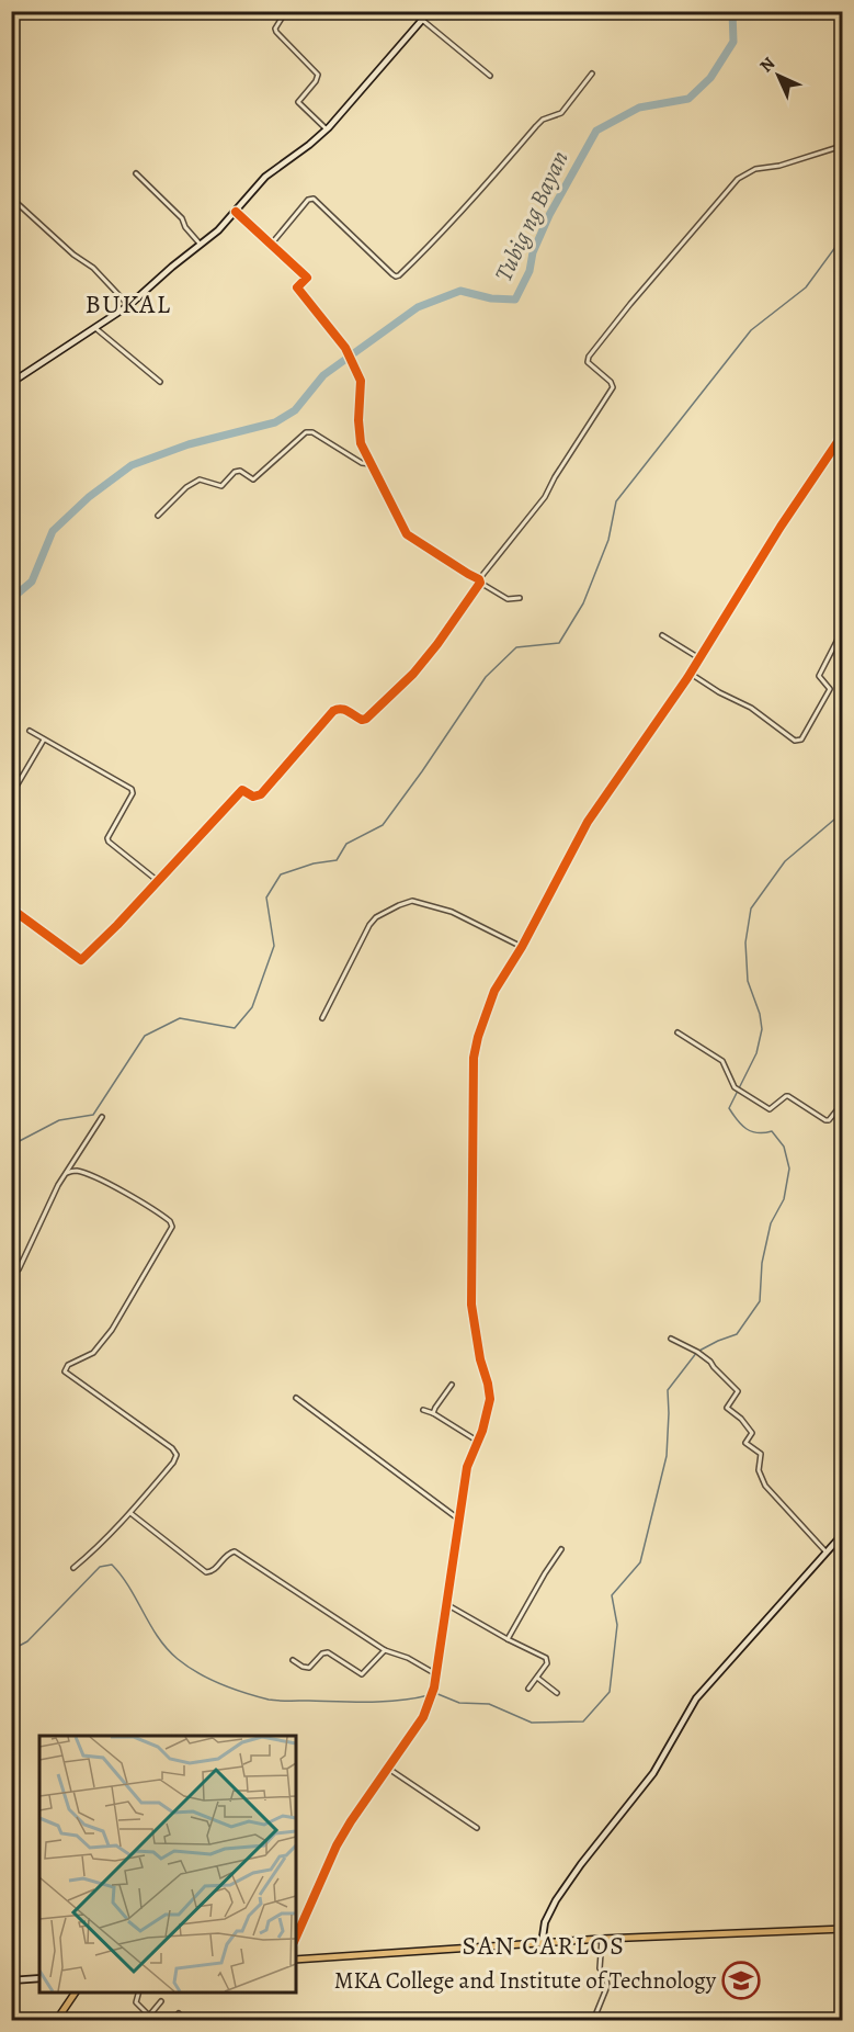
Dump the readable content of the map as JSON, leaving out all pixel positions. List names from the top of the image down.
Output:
{
  "districts": ["BUKAL", "SAN CARLOS"],
  "water": ["Tubig ng Bayan"],
  "places": {
    "school or university": ["MKA College and Institute of Technology"]
  },
  "north": "top left"
}
